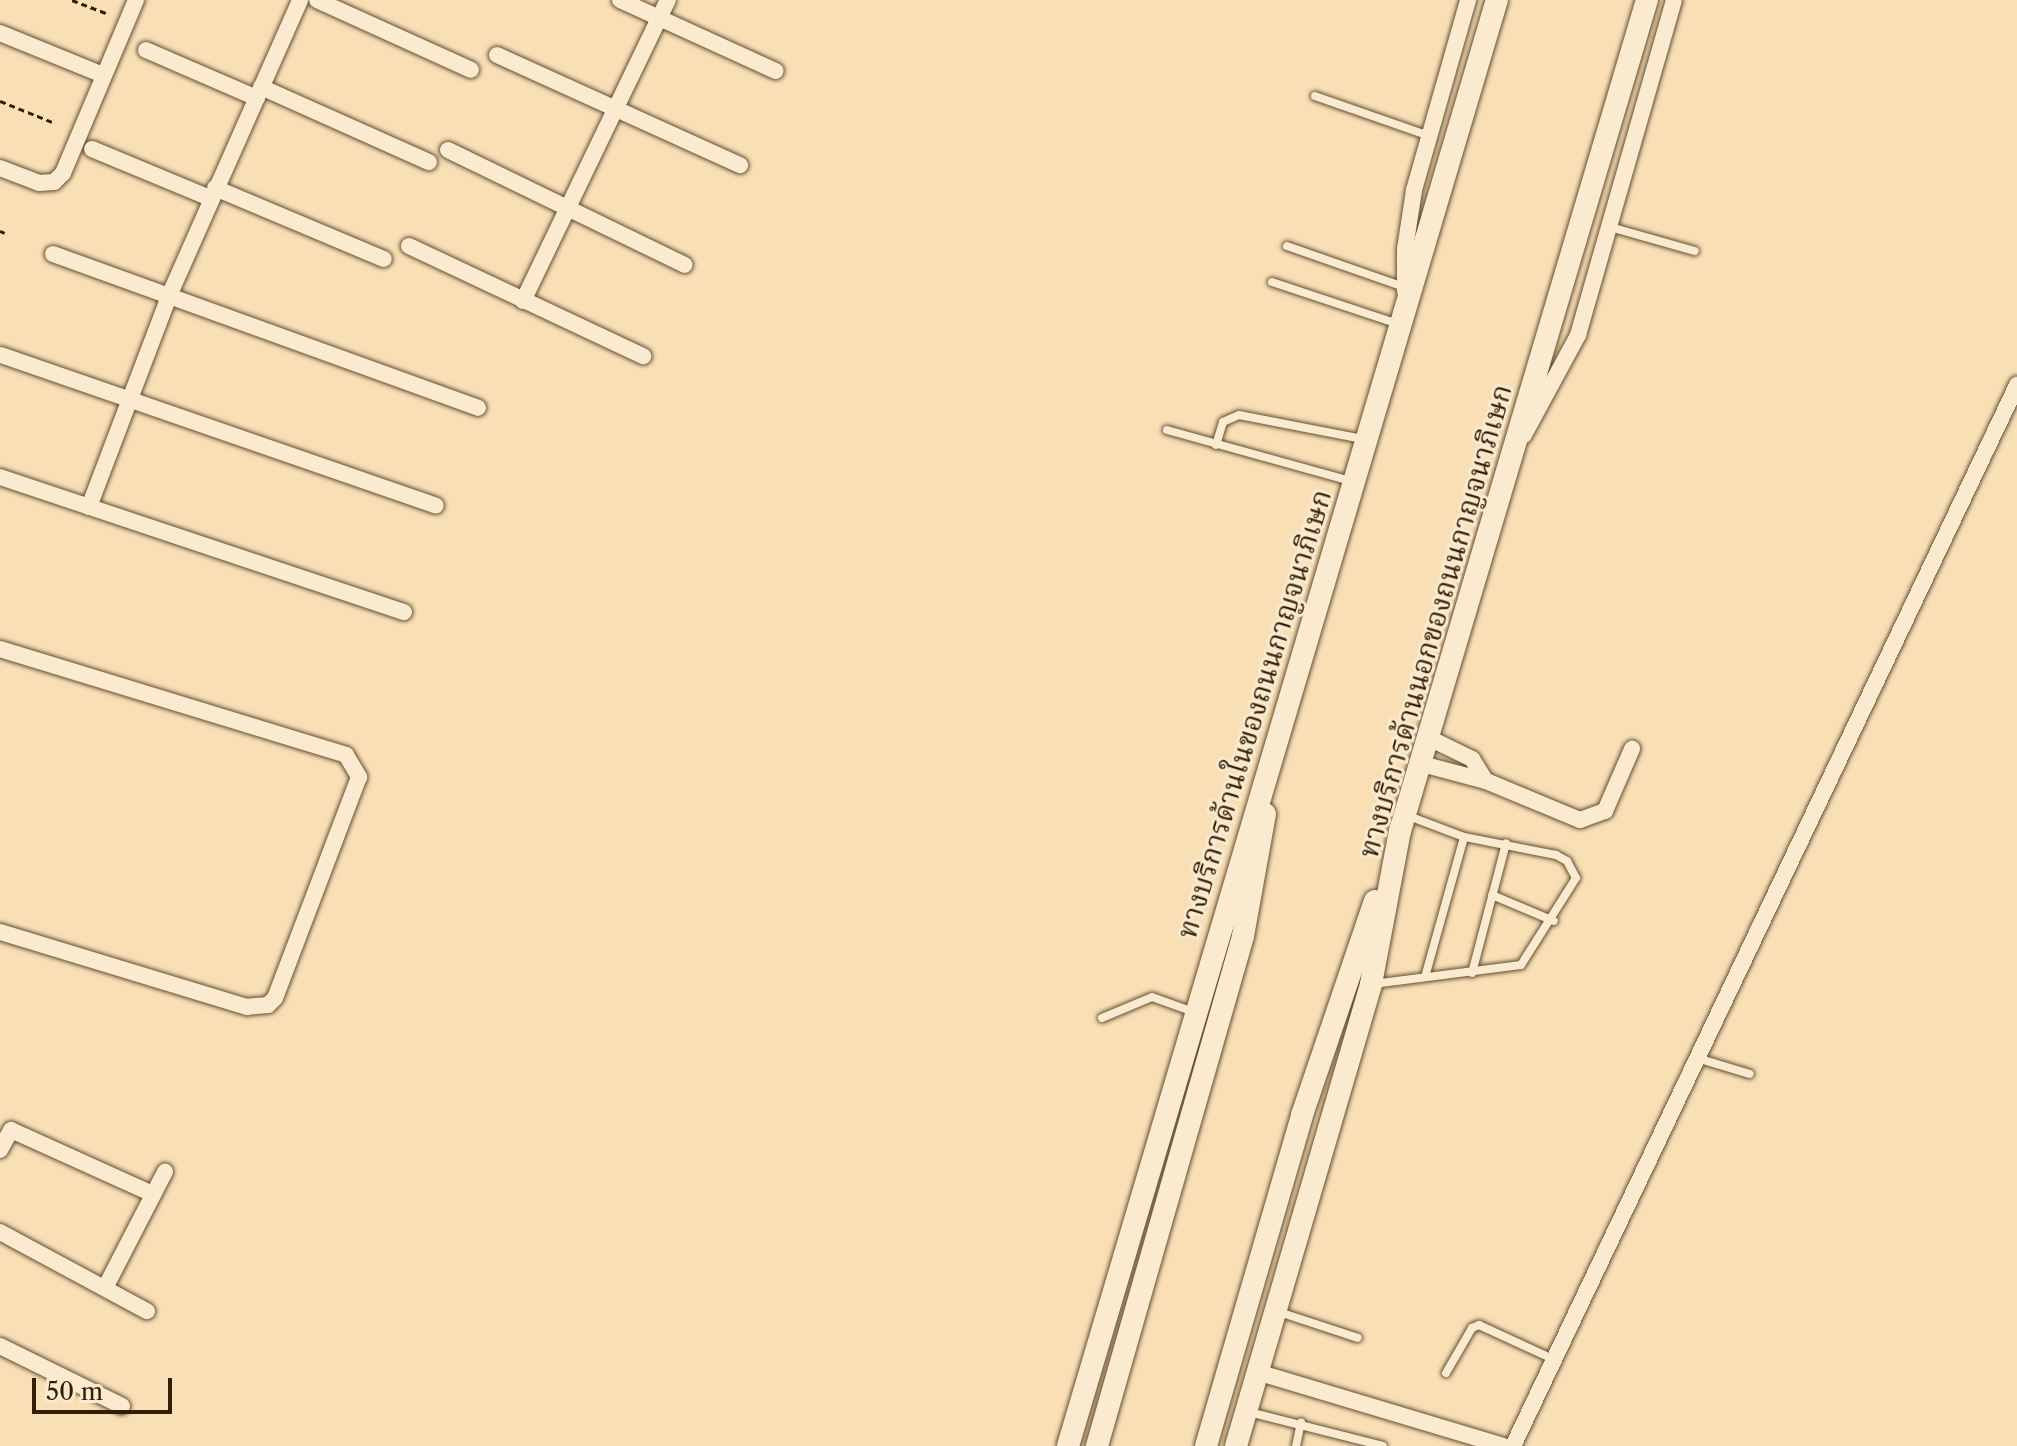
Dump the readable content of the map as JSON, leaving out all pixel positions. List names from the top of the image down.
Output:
{
  "streets": {
    "main road": ["ทางบริการด้านนอกของถนนกาญจนาภิเษก", "ทางบริการด้านในของถนนกาญจนาภิเษก"]
  },
  "scale_bar": "50 m"
}
